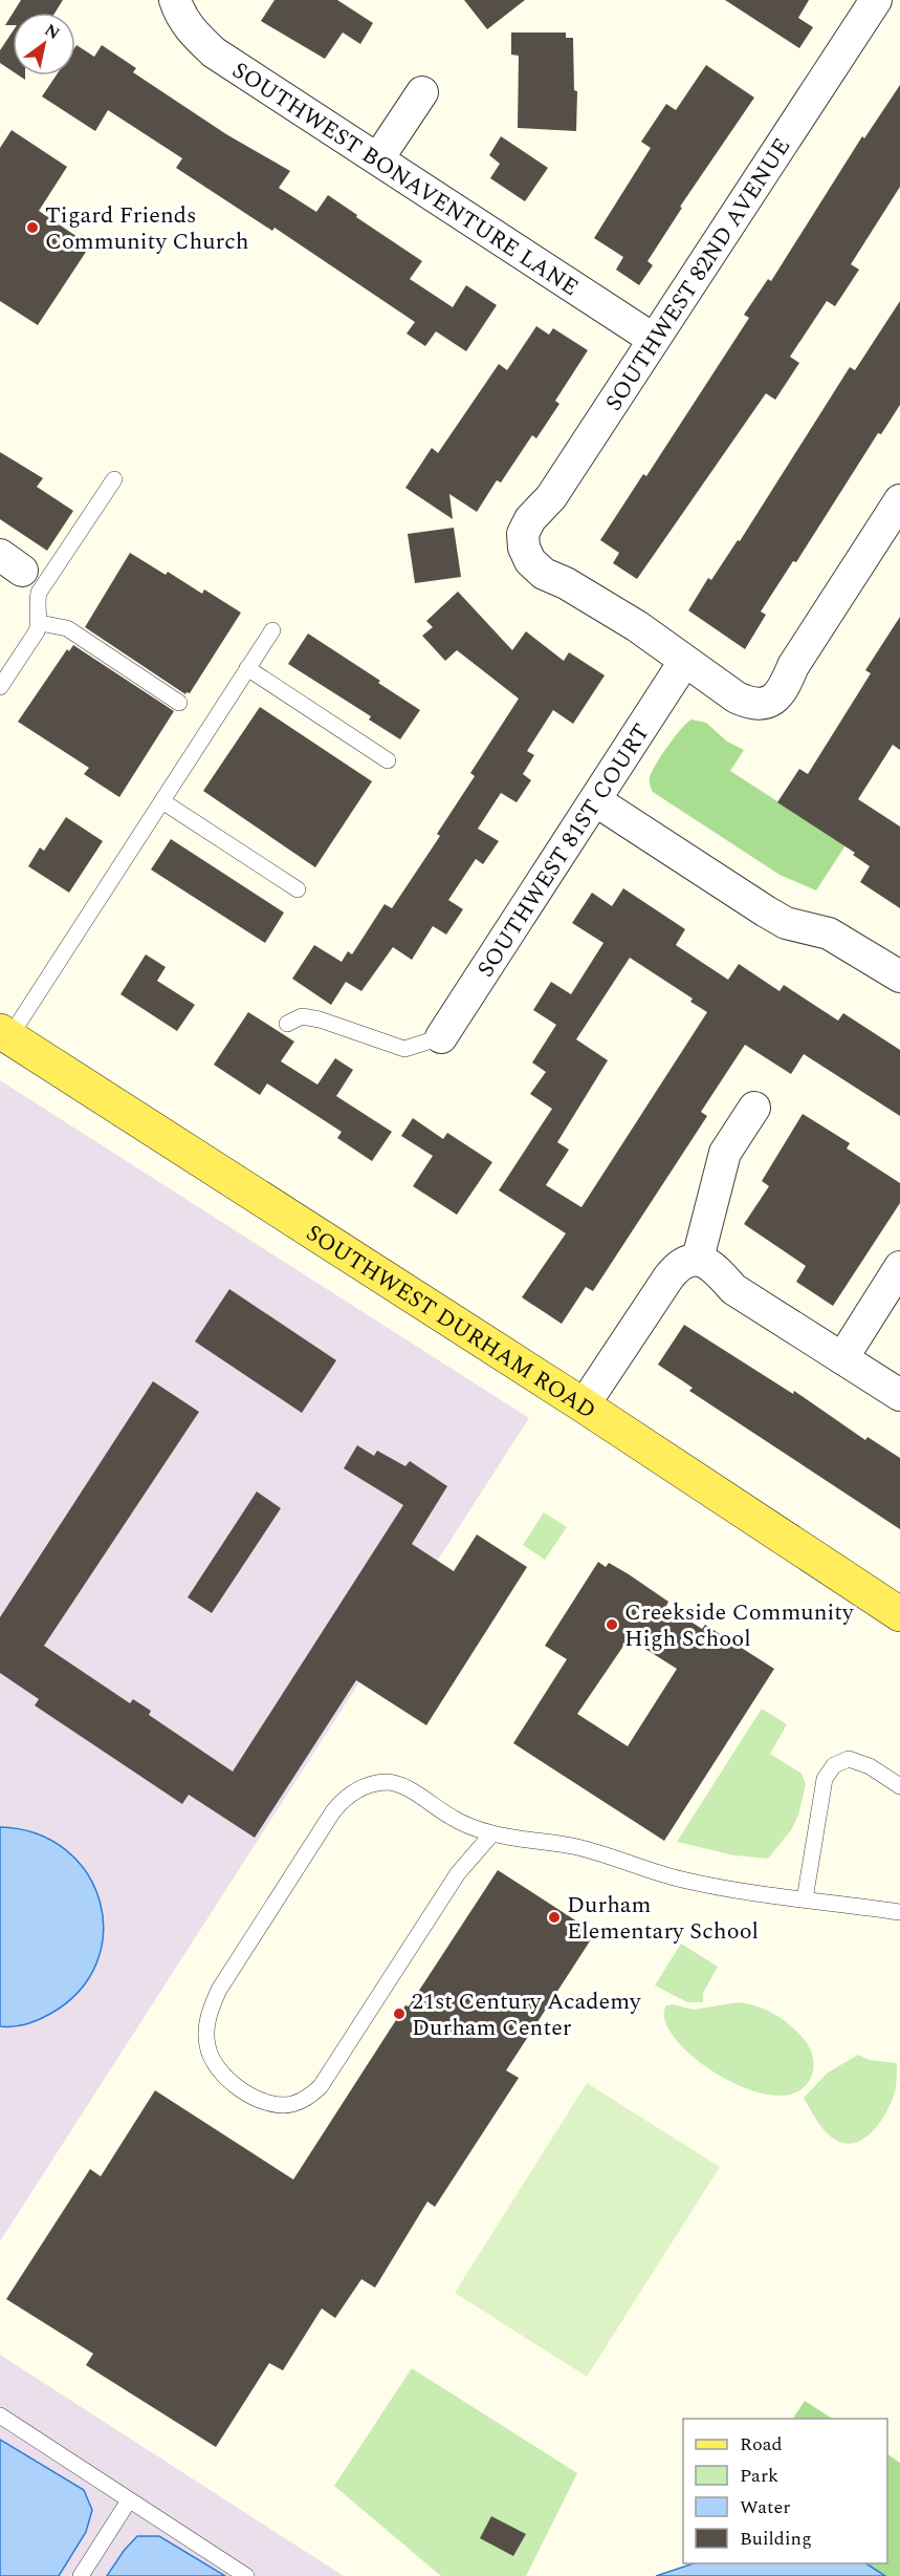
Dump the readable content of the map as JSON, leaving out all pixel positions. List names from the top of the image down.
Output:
{
  "streets": {
    "main road": ["SOUTHWEST DURHAM ROAD"],
    "street": ["SOUTHWEST BONAVENTURE LANE", "SOUTHWEST 82ND AVENUE", "SOUTHWEST 81ST COURT"]
  },
  "crossings": [
    ["SOUTHWEST BONAVENTURE LANE", "SOUTHWEST 82ND AVENUE"],
    ["SOUTHWEST 82ND AVENUE", "SOUTHWEST 81ST COURT"]
  ],
  "places": [
    "Tigard Friends Community Church",
    "Creekside Community High School",
    "Durham Elementary School",
    "21st Century Academy Durham Center"
  ],
  "legend": [
    "Road",
    "Park",
    "Water",
    "Building"
  ],
  "north": "top right"
}
